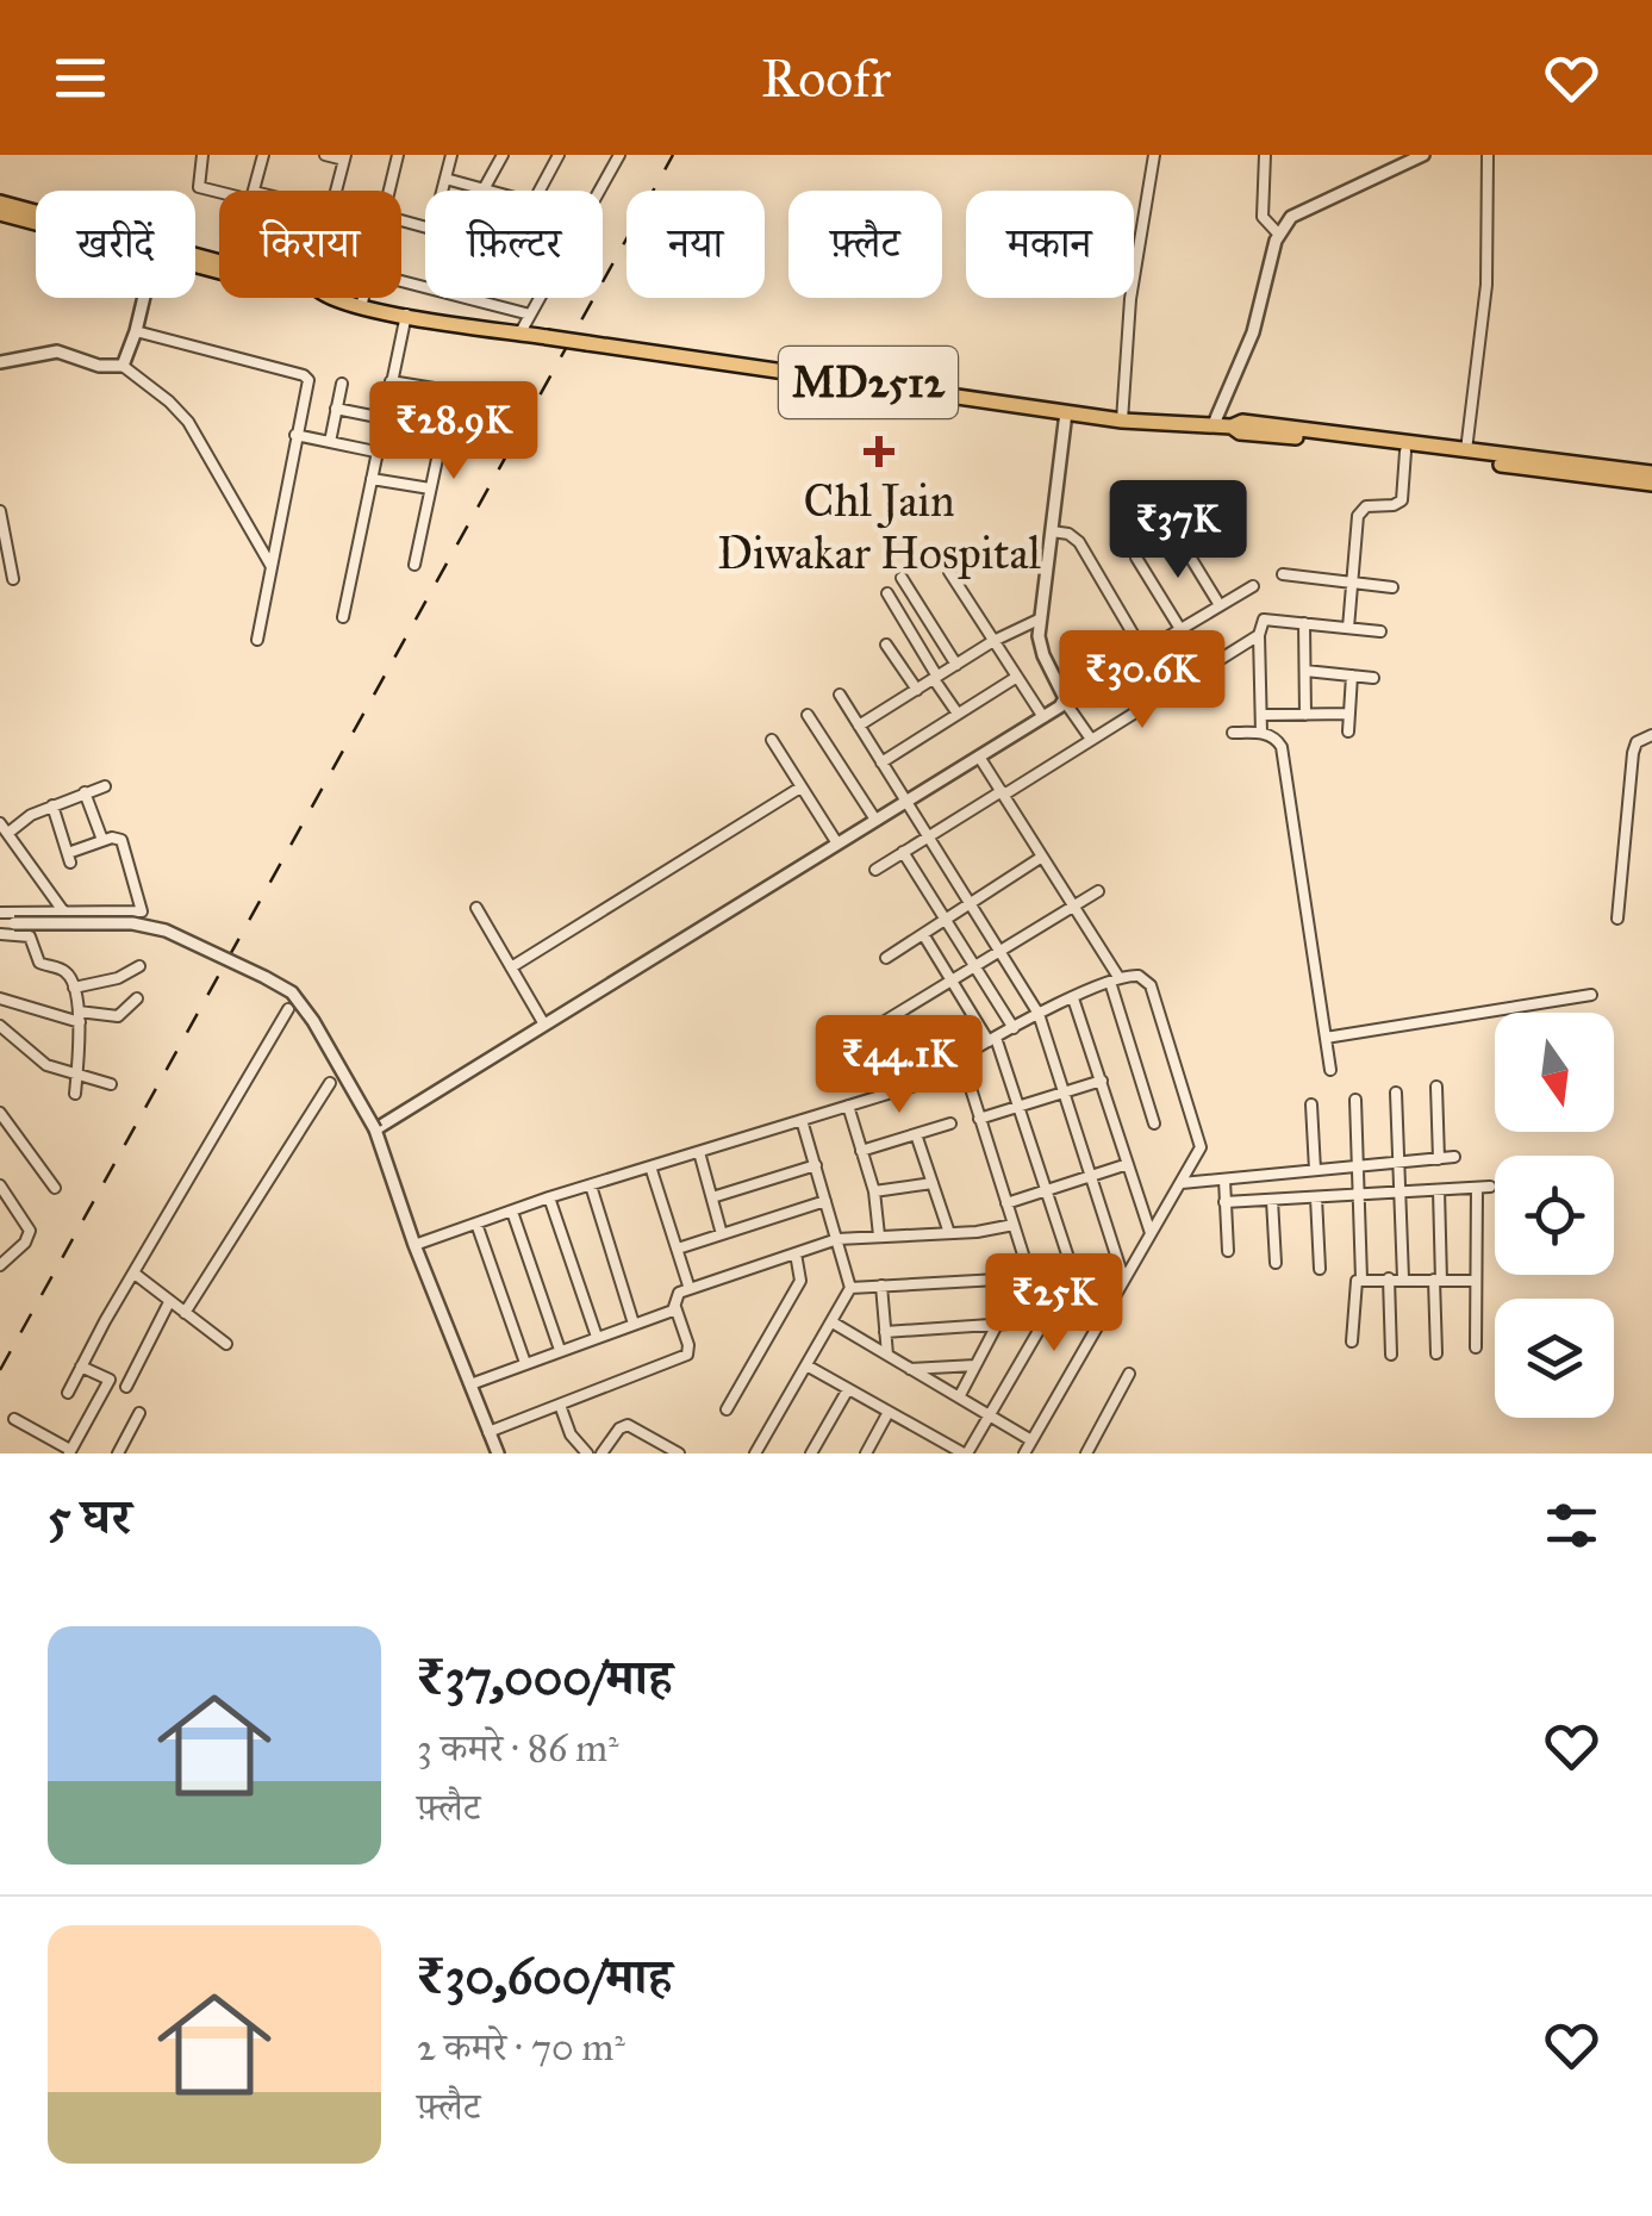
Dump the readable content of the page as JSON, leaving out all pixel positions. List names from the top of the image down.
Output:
{
  "streets": {
    "main road": ["MD2512"]
  },
  "places": {
    "health": ["Chl Jain Diwakar Hospital"]
  },
  "north": "bottom",
  "page": {
    "header": "Roofr",
    "chip": [
      "खरीदें",
      "किराया",
      "फ़िल्टर",
      "नया",
      "फ़्लैट",
      "मकान"
    ],
    "price": [
      "₹28.9K",
      "₹37K",
      "₹30.6K",
      "₹44.1K",
      "₹25K"
    ],
    "heading": "5 घर",
    "list": [
      {
        "name": "₹37,000/माह",
        "note": "3 कमरे · 86 m² · फ़्लैट"
      },
      {
        "name": "₹30,600/माह",
        "note": "2 कमरे · 70 m² · फ़्लैट"
      }
    ]
  }
}
